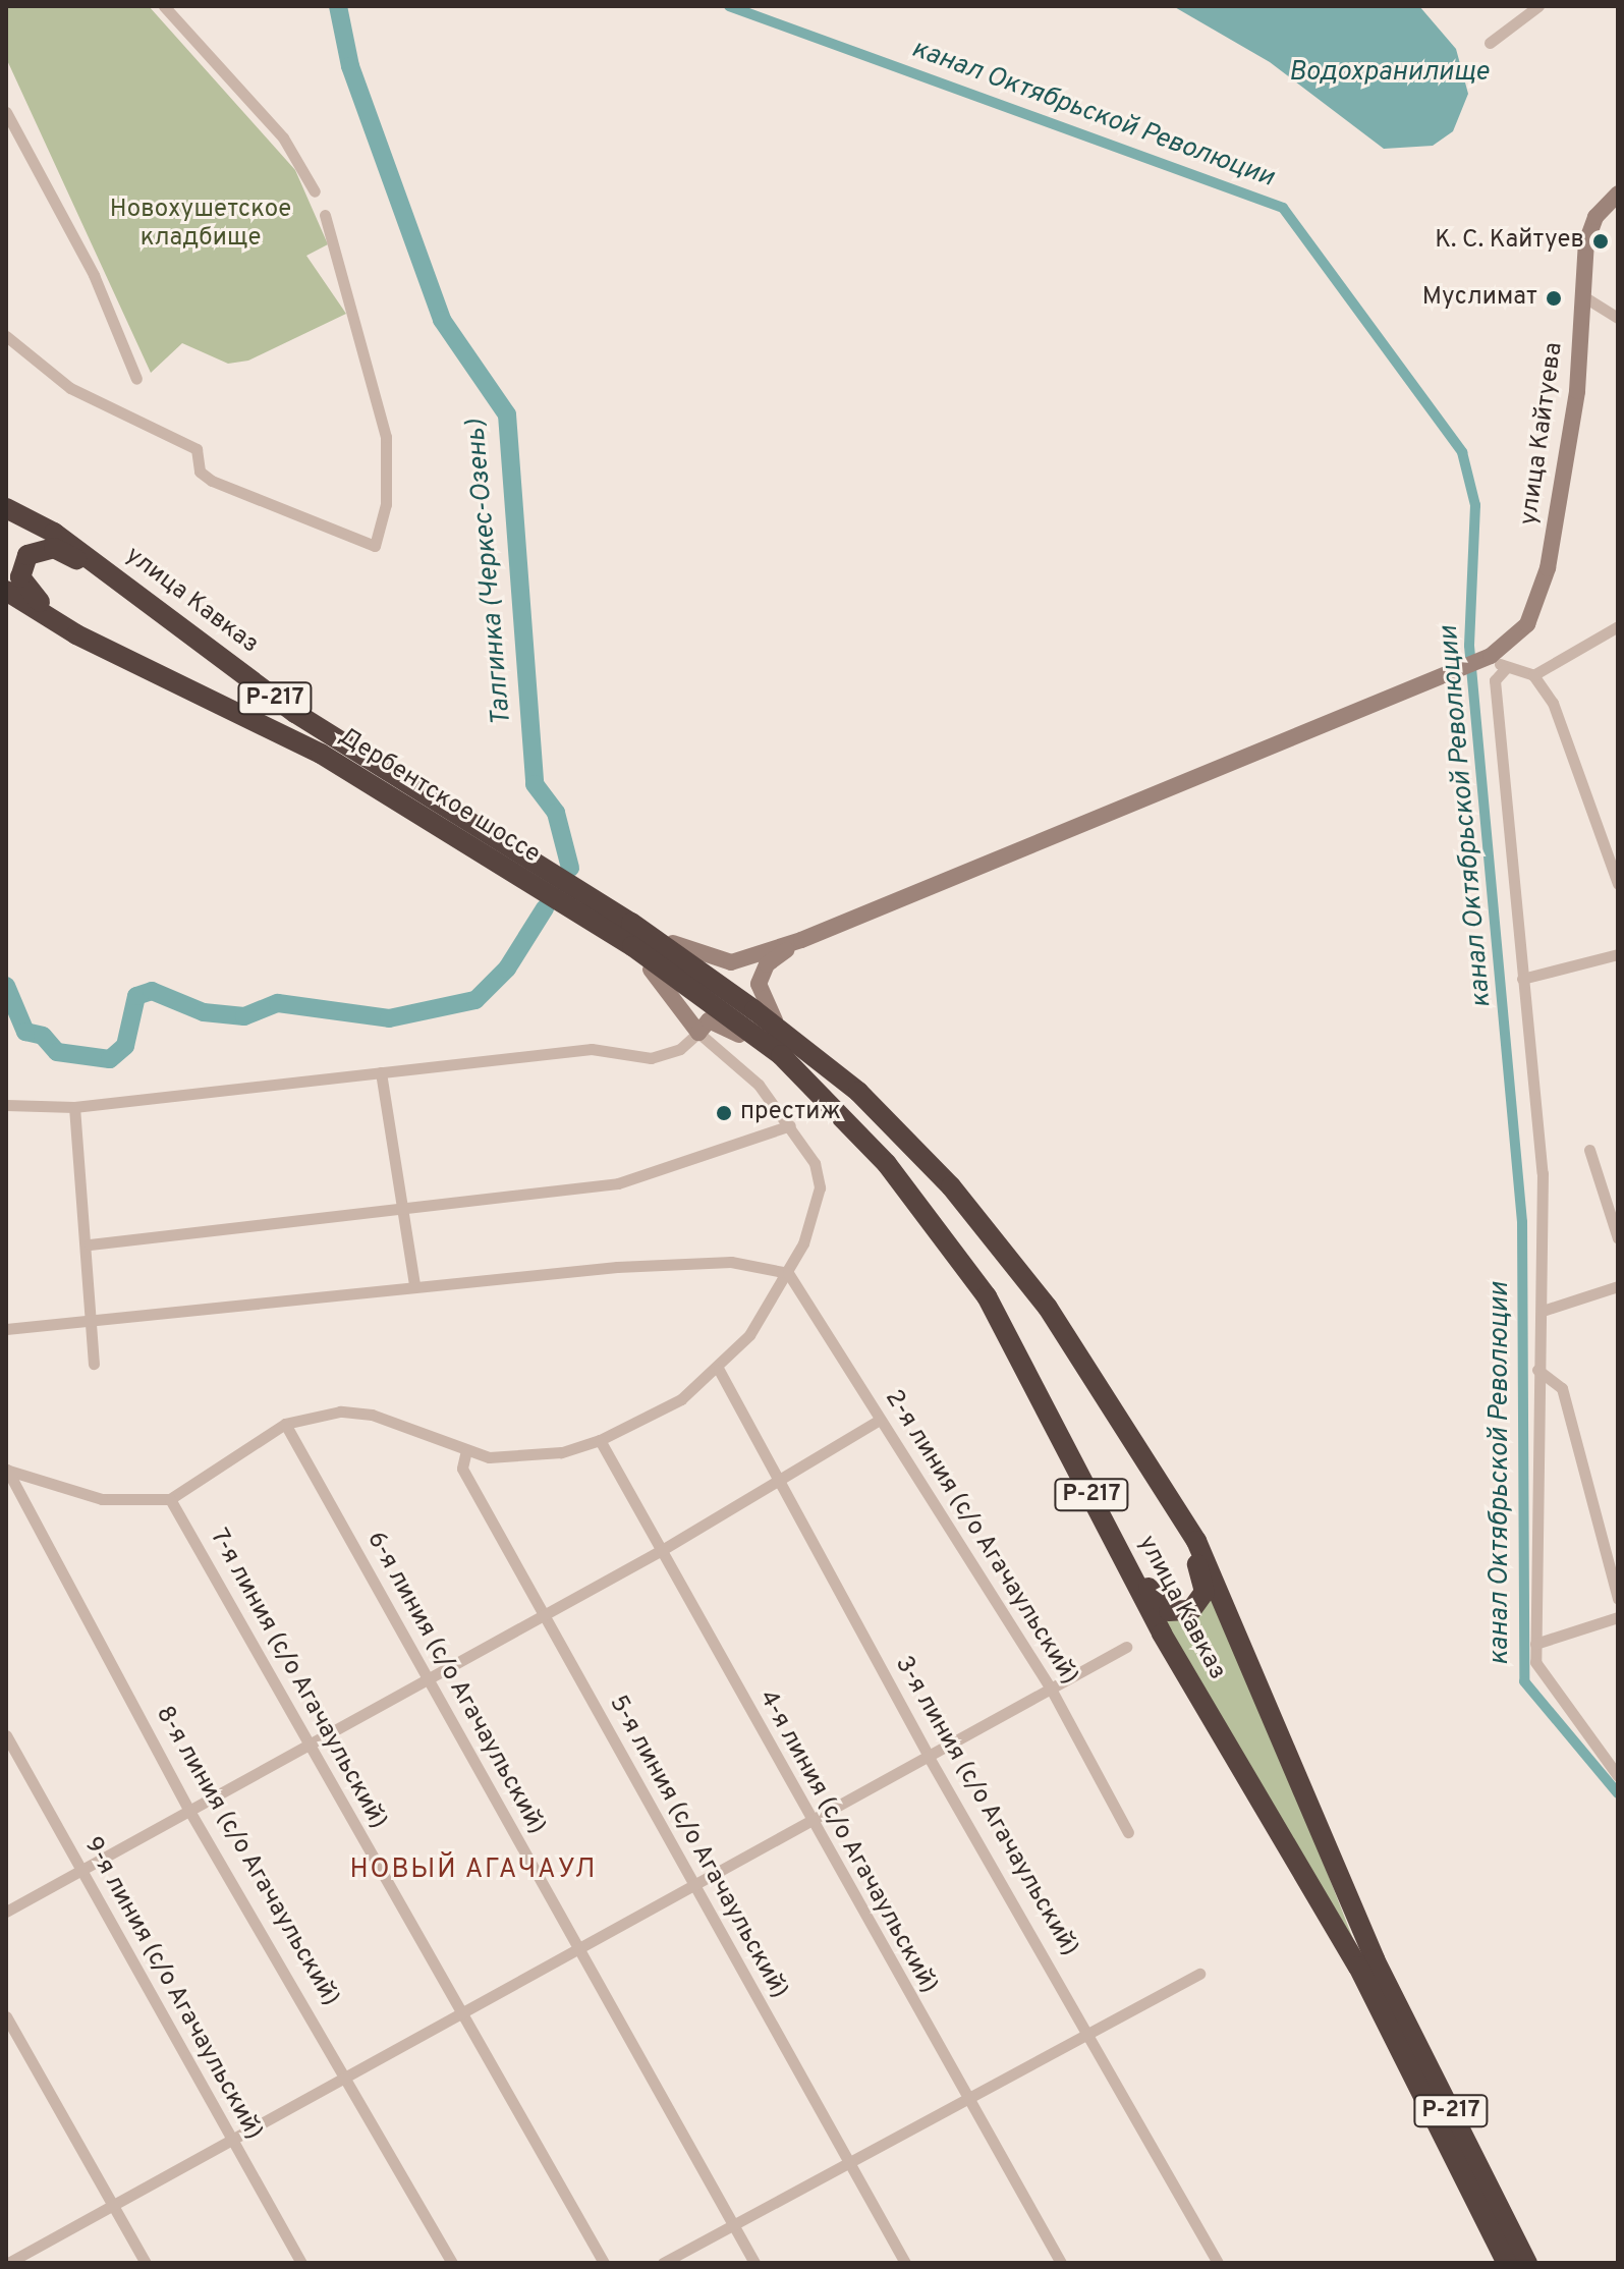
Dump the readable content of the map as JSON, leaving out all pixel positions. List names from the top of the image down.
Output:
{
  "streets": {
    "highway": ["улица Кавказ", "Р-217", "Дербентское шоссе"],
    "main road": ["улица Кайтуева"],
    "street": [
      "2-я линия (с/о Агачаульский)",
      "7-я линия (с/о Агачаульский)",
      "6-я линия (с/о Агачаульский)",
      "3-я линия (с/о Агачаульский)",
      "4-я линия (с/о Агачаульский)",
      "5-я линия (с/о Агачаульский)",
      "8-я линия (с/о Агачаульский)",
      "9-я линия (с/о Агачаульский)"
    ]
  },
  "crossings": [
    ["улица Кавказ", "Дербентское шоссе"]
  ],
  "districts": ["НОВЫЙ АГАЧАУЛ"],
  "water": ["Водохранилище", "канал Октябрьской Революции", "Талгинка (Черкес-Озень)"],
  "parks": ["Новохушетское кладбище"],
  "places": ["К. С. Кайтуев", "Муслимат", "престиж"]
}
